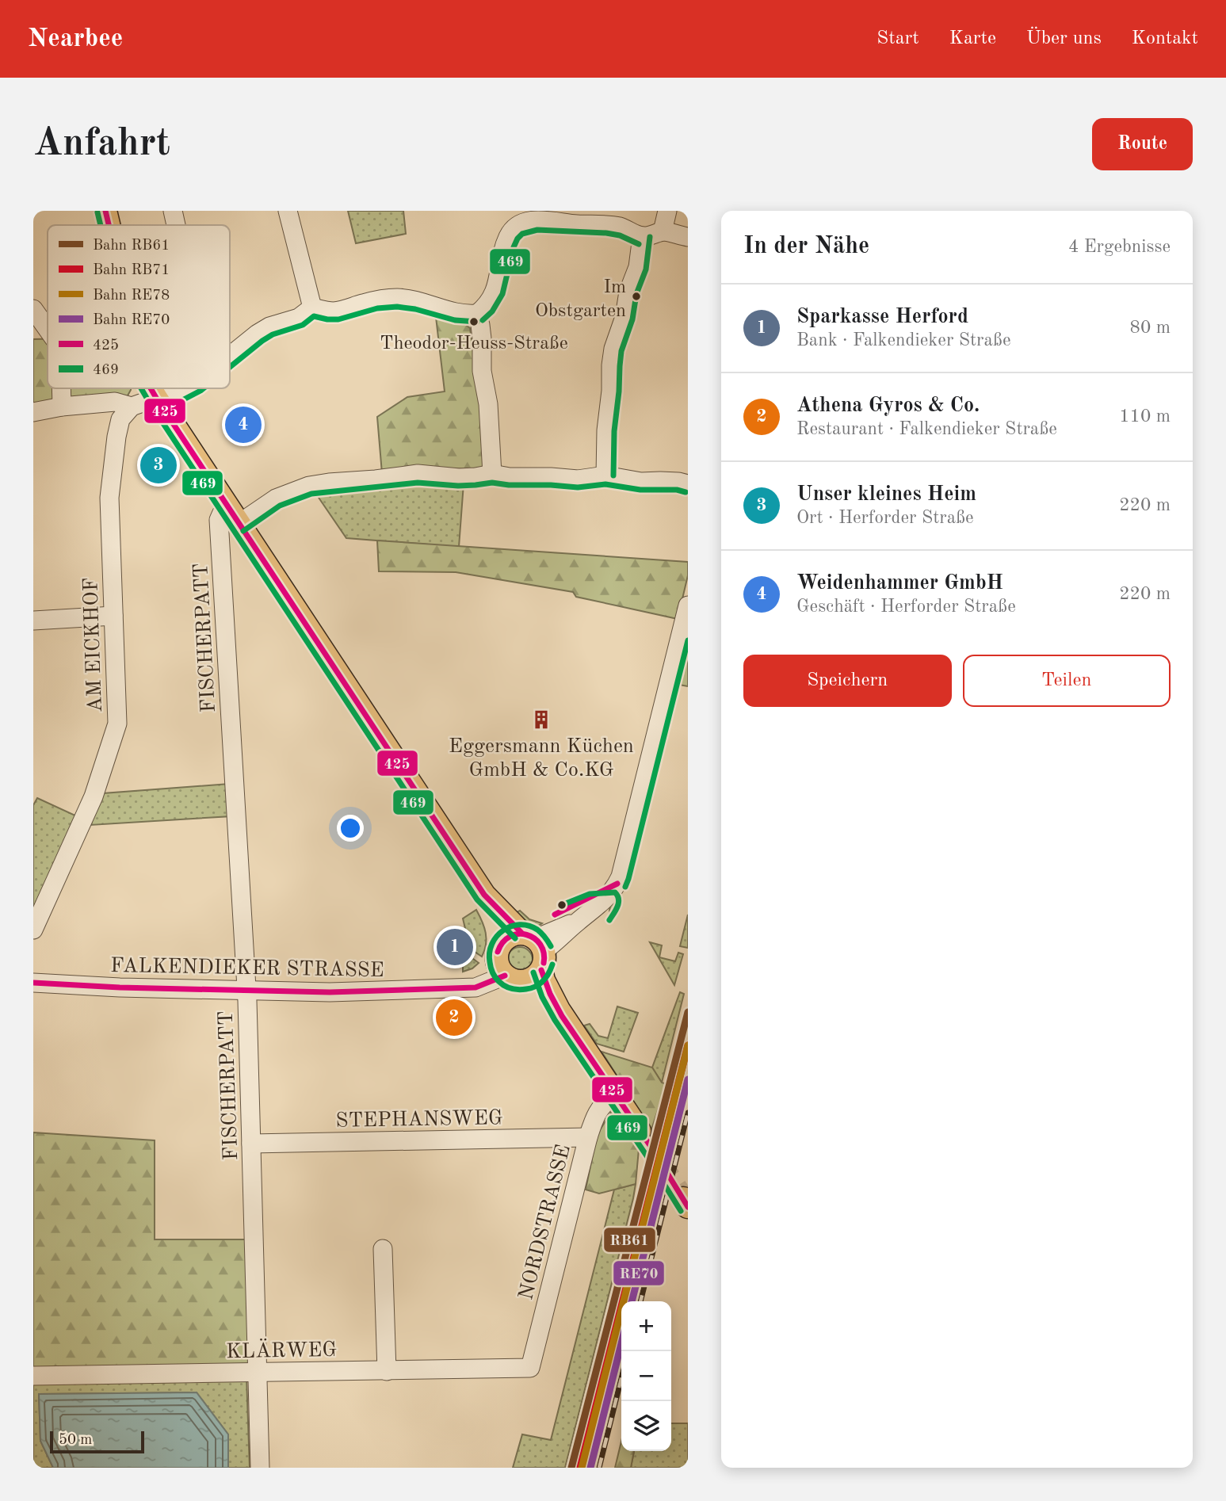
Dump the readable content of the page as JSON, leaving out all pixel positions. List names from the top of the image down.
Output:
{
  "streets": {
    "street": [
      "FISCHERPATT",
      "AM EICKHOF",
      "FALKENDIEKER STRASSE",
      "STEPHANSWEG",
      "NORDSTRASSE",
      "KLÄRWEG"
    ]
  },
  "crossings": [
    ["FISCHERPATT", "FALKENDIEKER STRASSE"],
    ["FISCHERPATT", "STEPHANSWEG"],
    ["FISCHERPATT", "KLÄRWEG"],
    ["STEPHANSWEG", "NORDSTRASSE"],
    ["NORDSTRASSE", "KLÄRWEG"]
  ],
  "places": {
    "other": ["Im Obstgarten", "Theodor-Heuss-Straße"],
    "building": ["Eggersmann Küchen GmbH & Co.KG"]
  },
  "lines": [
    "transit line 425",
    "transit line 469",
    "rail line RB61",
    "rail line RB71",
    "rail line RE78",
    "rail line RE70"
  ],
  "legend": [
    "Bahn RB61",
    "Bahn RB71",
    "Bahn RE78",
    "Bahn RE70",
    "425",
    "469"
  ],
  "scale_bar": "50 m",
  "page": {
    "header": "Nearbee",
    "nav": [
      "Start",
      "Karte",
      "Über uns",
      "Kontakt"
    ],
    "buttons": [
      "Route",
      ["Speichern", "Teilen"]
    ],
    "title": "Anfahrt",
    "heading": ["In der Nähe", "4 Ergebnisse"],
    "list": [
      {
        "mark": "1",
        "name": "Sparkasse Herford",
        "note": "Bank · Falkendieker Straße",
        "value": "80 m"
      },
      {
        "mark": "2",
        "name": "Athena Gyros & Co.",
        "note": "Restaurant · Falkendieker Straße",
        "value": "110 m"
      },
      {
        "mark": "3",
        "name": "Unser kleines Heim",
        "note": "Ort · Herforder Straße",
        "value": "220 m"
      },
      {
        "mark": "4",
        "name": "Weidenhammer GmbH",
        "note": "Geschäft · Herforder Straße",
        "value": "220 m"
      }
    ],
    "pins": [
      "4",
      "3",
      "1",
      "2"
    ],
    "map_buttons": ["+", "−"],
    "scale": "50 m"
  }
}
